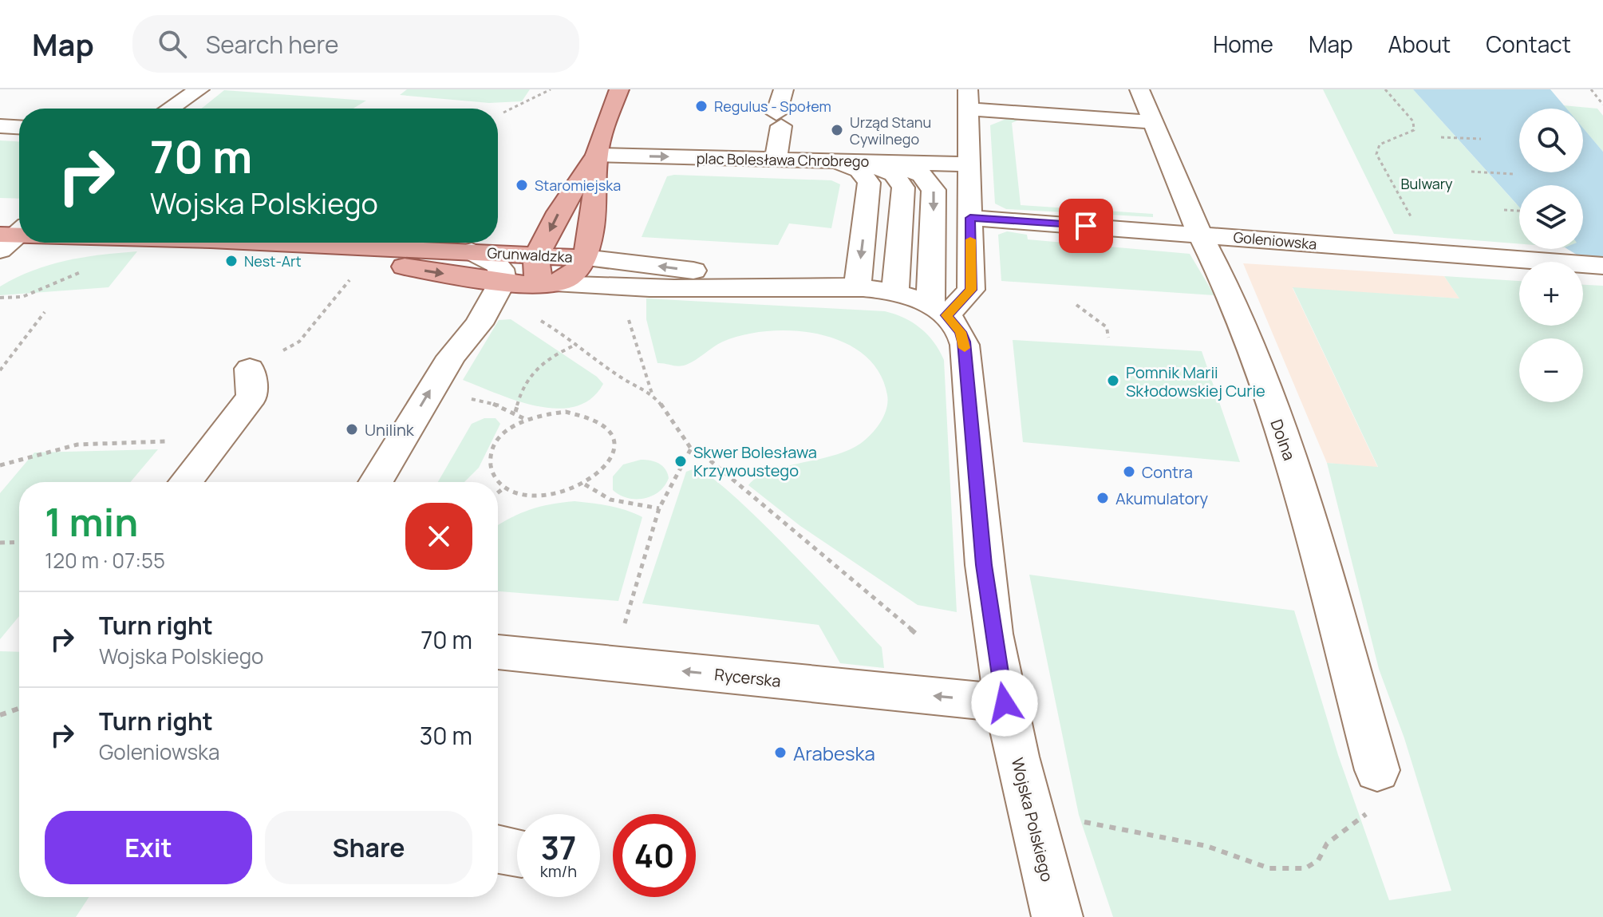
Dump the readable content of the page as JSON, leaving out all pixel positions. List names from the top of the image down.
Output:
{
  "streets": {
    "main road": ["Grunwaldzka"],
    "street": [
      "plac Bolesława Chrobrego",
      "Goleniowska",
      "Dolna",
      "Rycerska",
      "Wojska Polskiego"
    ]
  },
  "crossings": [
    ["Goleniowska", "Dolna"],
    ["Grunwaldzka", "Wojska Polskiego"],
    ["Rycerska", "Wojska Polskiego"]
  ],
  "one_way": ["plac Bolesława Chrobrego", "Rycerska"],
  "parks": ["Bulwary"],
  "places": [
    "Regulus - Społem",
    "Urząd Stanu Cywilnego",
    "Staromiejska",
    "Nest-Art",
    "Pomnik Marii Skłodowskiej Curie",
    "Unilink",
    "Skwer Bolesława Krzywoustego",
    "Contra",
    "Akumulatory",
    "Arabeska"
  ],
  "page": {
    "header": "Map",
    "search": "Search here",
    "nav": [
      "Home",
      "Map",
      "About",
      "Contact"
    ],
    "map_buttons": ["+", "−"],
    "turn": ["70 m", "Wojska Polskiego"],
    "heading": ["1 min", "120 m · 07:55"],
    "list": [
      {
        "name": "Turn right",
        "note": "Wojska Polskiego",
        "value": "70 m"
      },
      {
        "name": "Turn right",
        "note": "Goleniowska",
        "value": "30 m"
      }
    ],
    "buttons": ["Exit", "Share"],
    "speed": "37 km/h",
    "limit": "40"
  }
}
